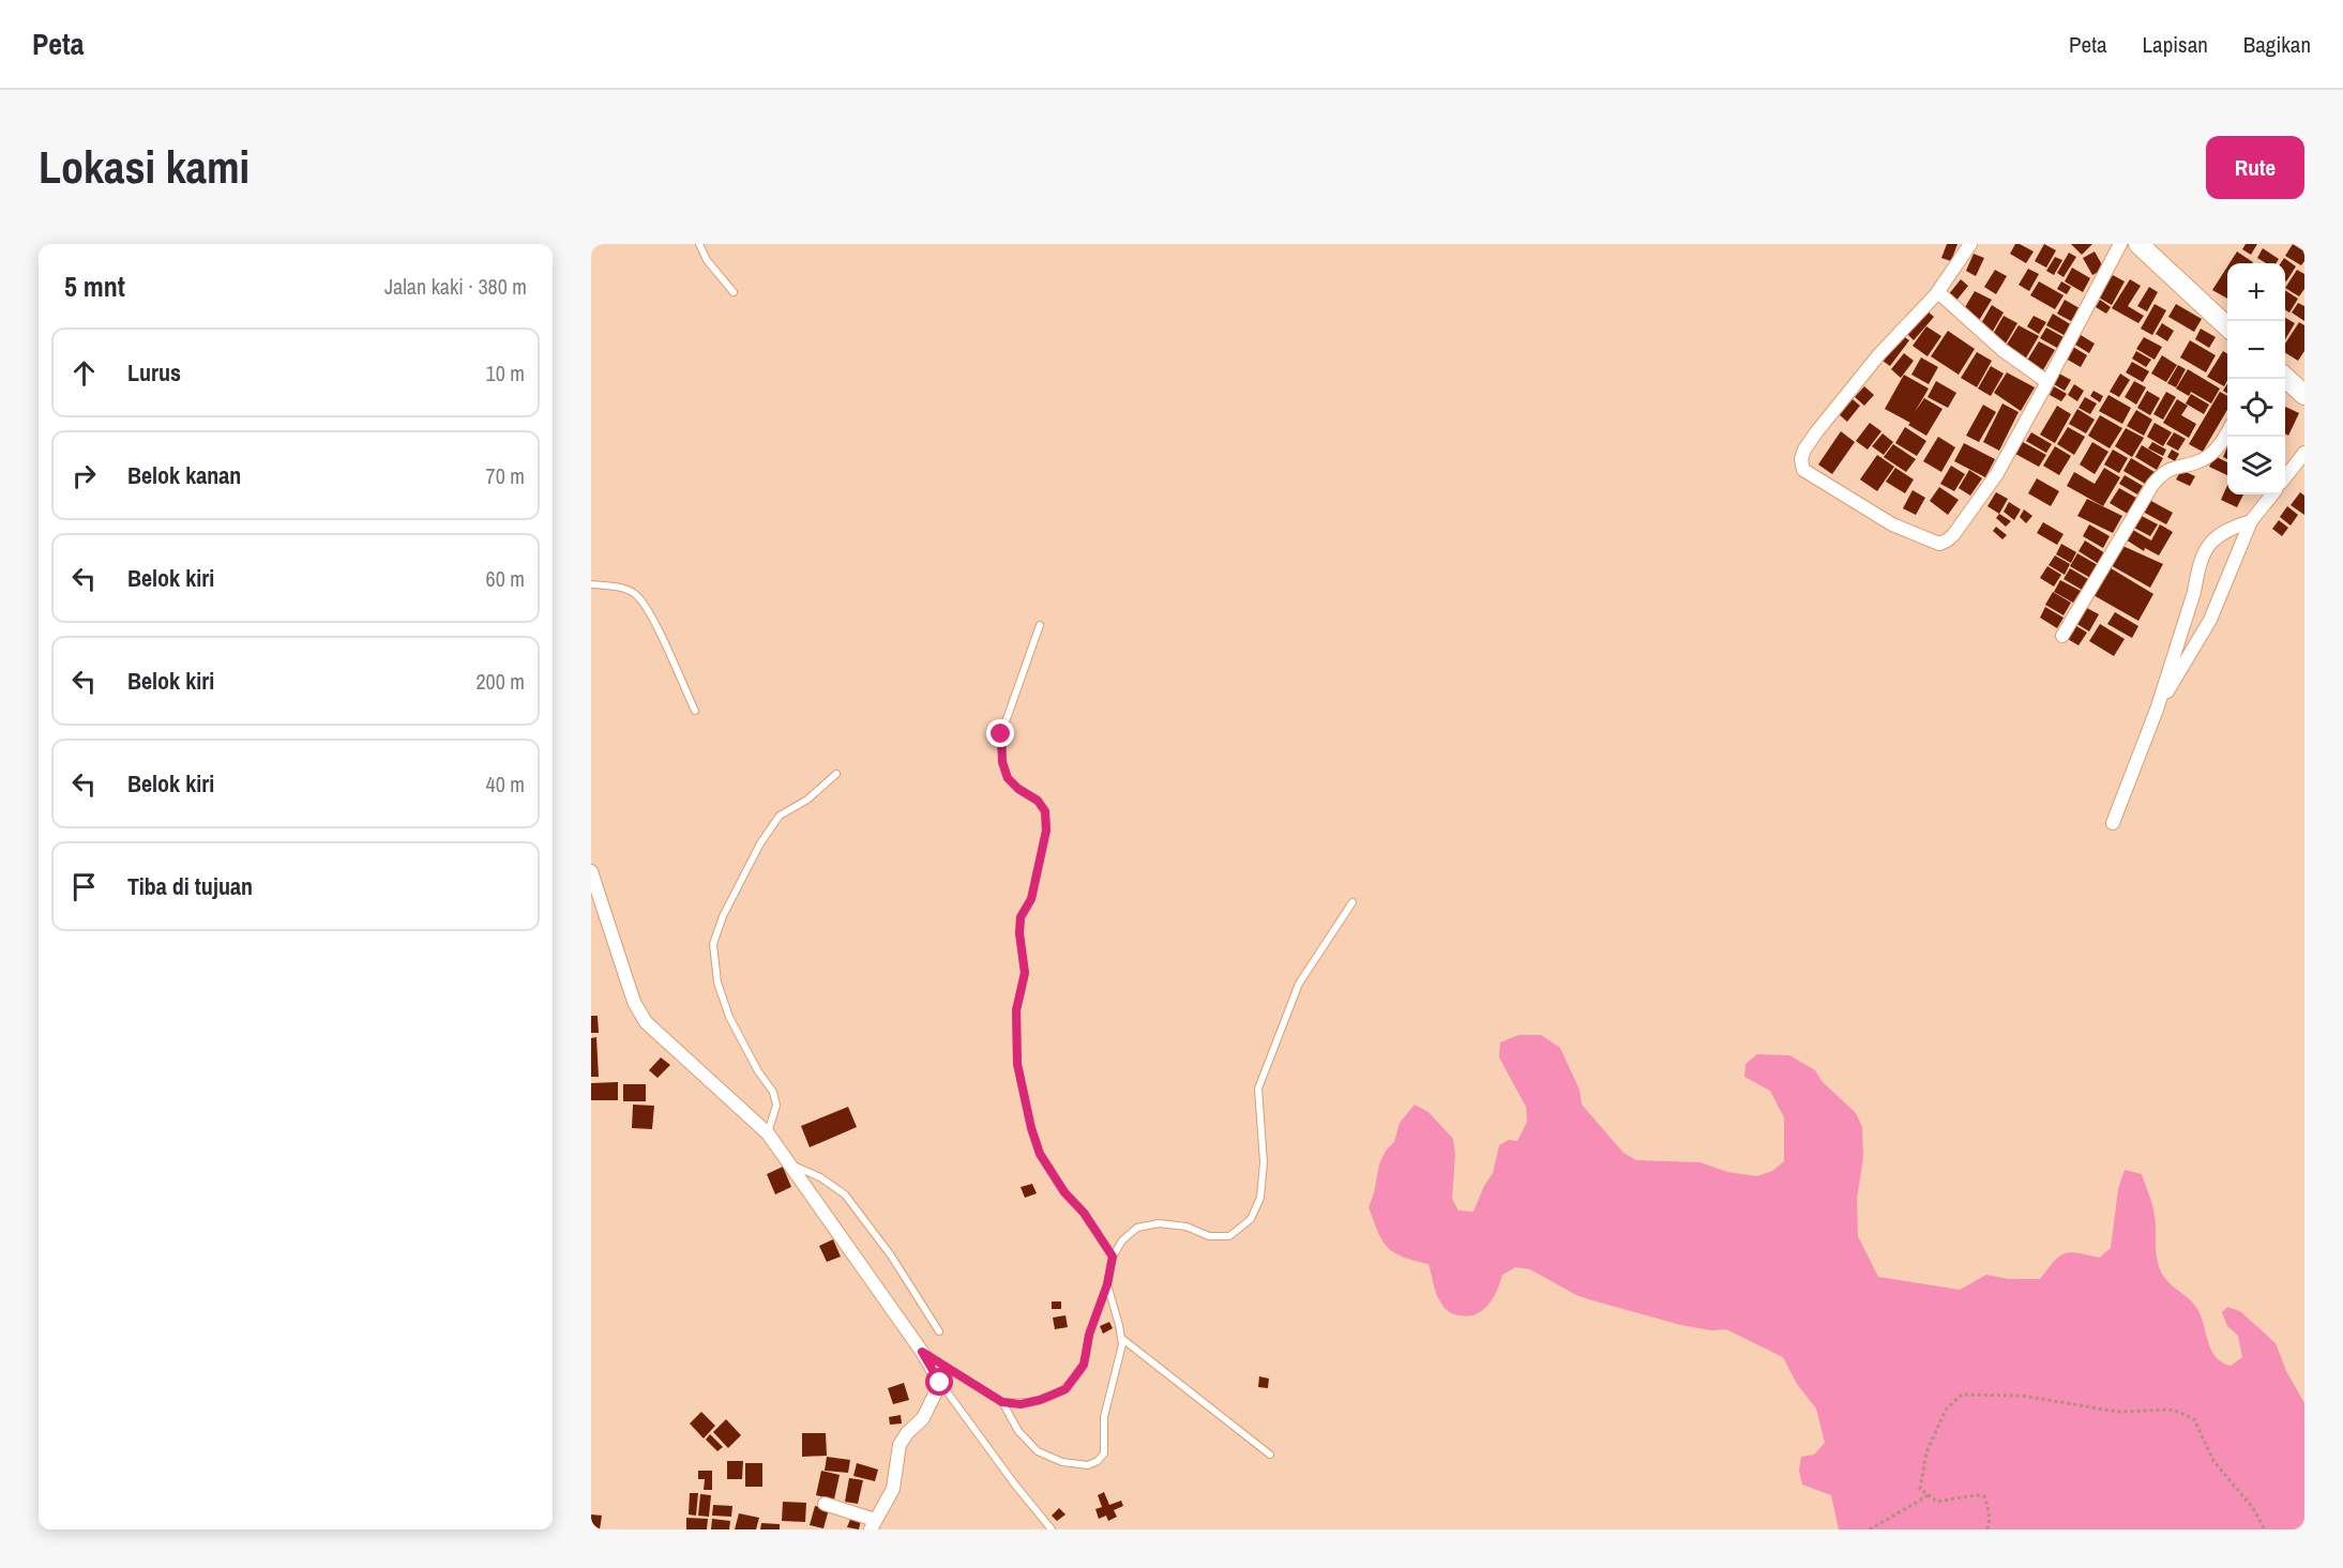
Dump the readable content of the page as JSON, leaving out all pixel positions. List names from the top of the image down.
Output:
{
  "page": {
    "header": "Peta",
    "nav": ["Peta", "Lapisan", "Bagikan"],
    "buttons": "Rute",
    "title": "Lokasi kami",
    "heading": ["5 mnt", "Jalan kaki · 380 m"],
    "map_buttons": ["+", "−"],
    "list": [
      ["Lurus", "10 m"],
      ["Belok kanan", "70 m"],
      ["Belok kiri", "60 m"],
      ["Belok kiri", "200 m"],
      ["Belok kiri", "40 m"],
      "Tiba di tujuan"
    ]
  }
}
